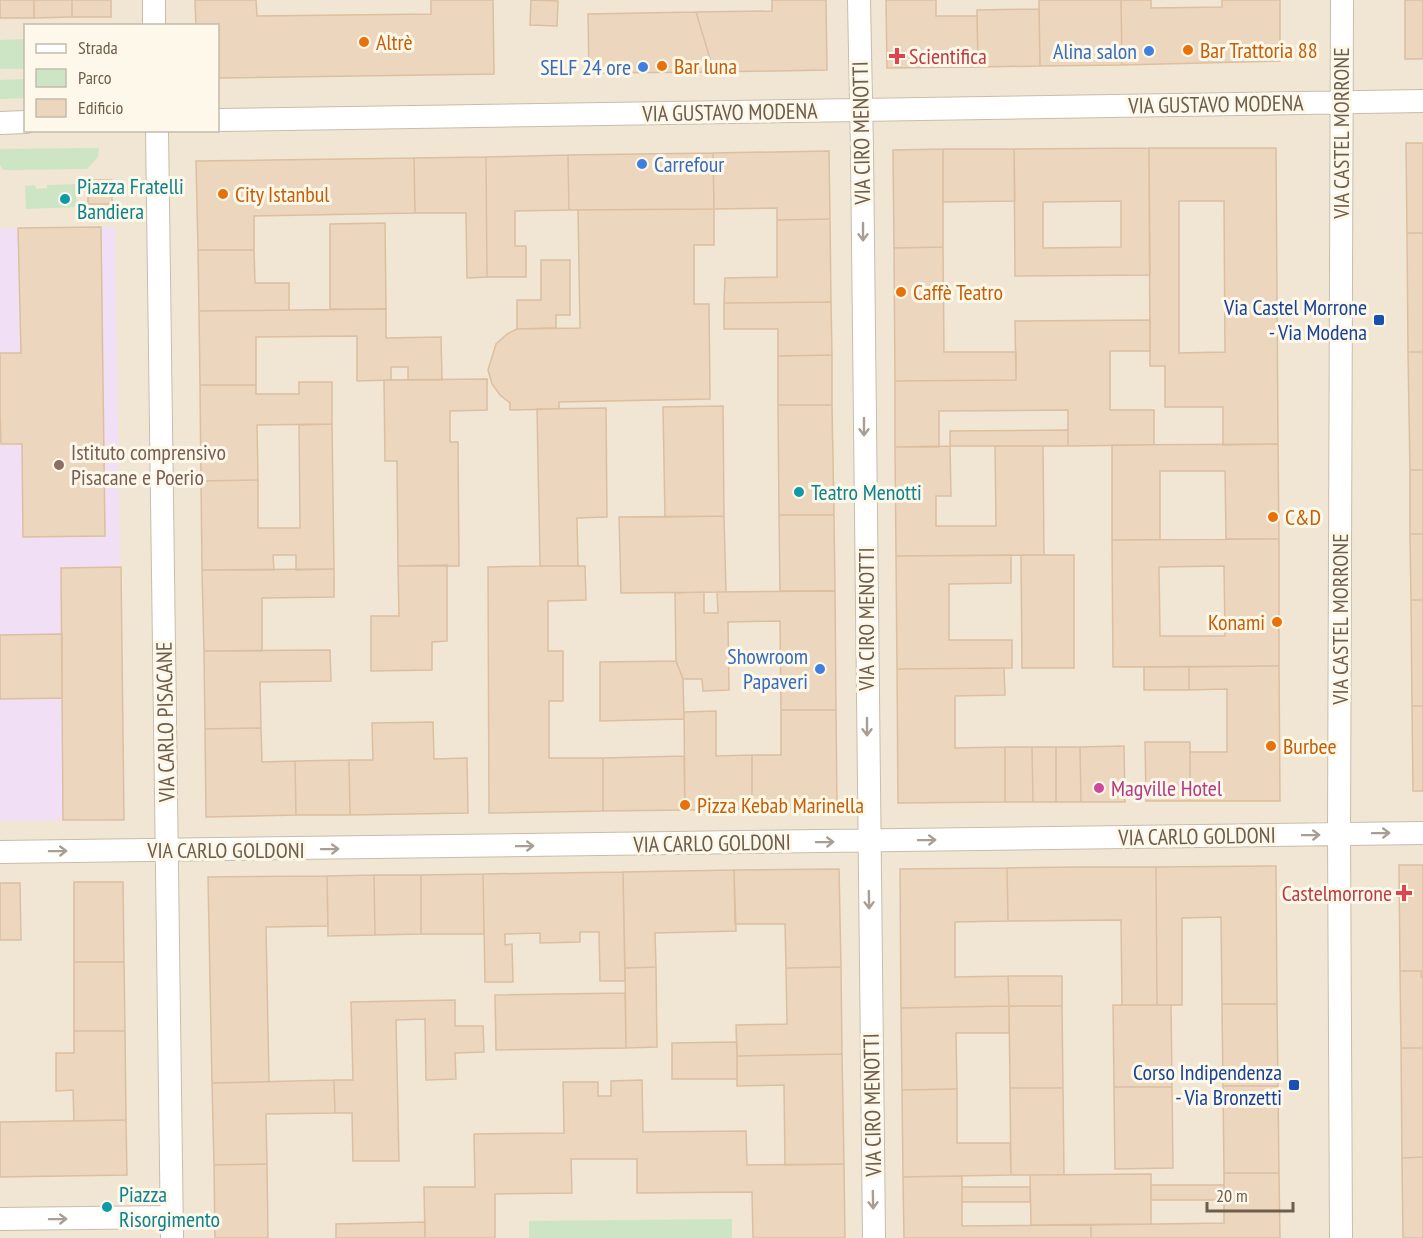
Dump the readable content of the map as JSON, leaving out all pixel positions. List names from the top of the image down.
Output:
{
  "streets": {
    "street": [
      "VIA GUSTAVO MODENA",
      "VIA CIRO MENOTTI",
      "VIA CASTEL MORRONE",
      "VIA CARLO PISACANE",
      "VIA CARLO GOLDONI"
    ]
  },
  "crossings": [
    ["VIA GUSTAVO MODENA", "VIA CIRO MENOTTI"],
    ["VIA GUSTAVO MODENA", "VIA CASTEL MORRONE"],
    ["VIA CIRO MENOTTI", "VIA CARLO GOLDONI"],
    ["VIA CASTEL MORRONE", "VIA CARLO GOLDONI"],
    ["VIA CARLO PISACANE", "VIA CARLO GOLDONI"]
  ],
  "one_way": ["VIA CIRO MENOTTI", "VIA CARLO GOLDONI"],
  "places": {
    "other": [
      "Altrè",
      "Bar Trattoria 88",
      "Alina salon",
      "Bar luna",
      "SELF 24 ore",
      "Carrefour",
      "City Istanbul",
      "Piazza Fratelli Bandiera",
      "Caffè Teatro",
      "Istituto comprensivo Pisacane e Poerio",
      "Teatro Menotti",
      "C&D",
      "Konami",
      "Showroom Papaveri",
      "Burbee",
      "Magville Hotel",
      "Pizza Kebab Marinella",
      "Piazza Risorgimento"
    ],
    "health": ["Scientifica", "Castelmorrone"],
    "transit": ["Via Castel Morrone - Via Modena", "Corso Indipendenza - Via Bronzetti"]
  },
  "legend": ["Strada", "Parco", "Edificio"],
  "scale_bar": "20 m"
}
